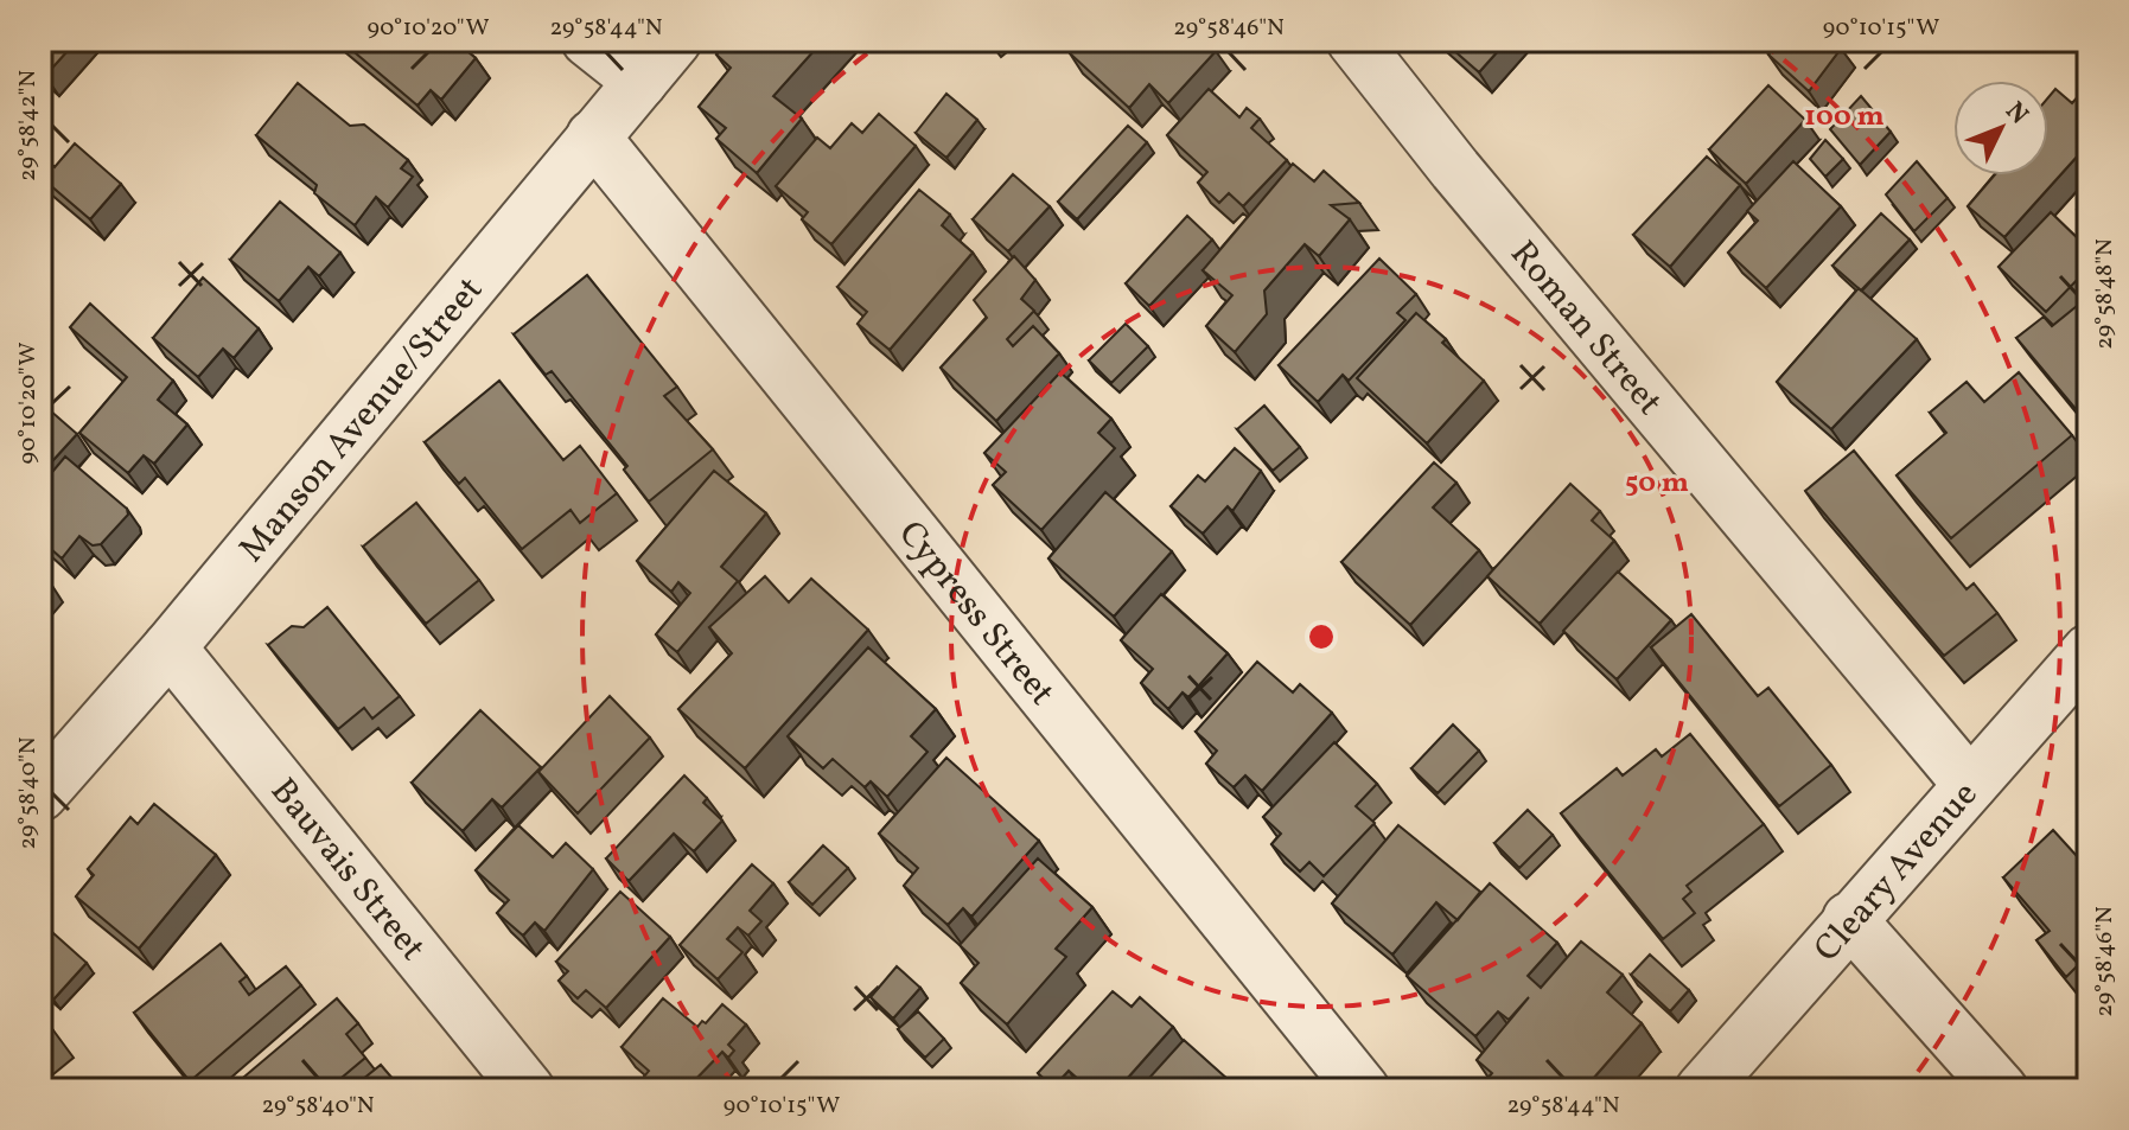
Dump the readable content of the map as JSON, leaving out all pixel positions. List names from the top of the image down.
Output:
{
  "streets": {
    "street": [
      "Roman Street",
      "Manson Avenue/Street",
      "Cypress Street",
      "Bauvais Street",
      "Cleary Avenue"
    ]
  },
  "crossings": [
    ["Roman Street", "Cleary Avenue"],
    ["Manson Avenue/Street", "Cypress Street"],
    ["Manson Avenue/Street", "Bauvais Street"]
  ],
  "north": "top right",
  "coordinates": [
    "90°10'20\"W",
    "29°58'44\"N",
    "29°58'46\"N",
    "90°10'15\"W",
    "29°58'42\"N",
    "29°58'48\"N",
    "29°58'40\"N"
  ],
  "rings": ["100 m", "50 m"]
}
